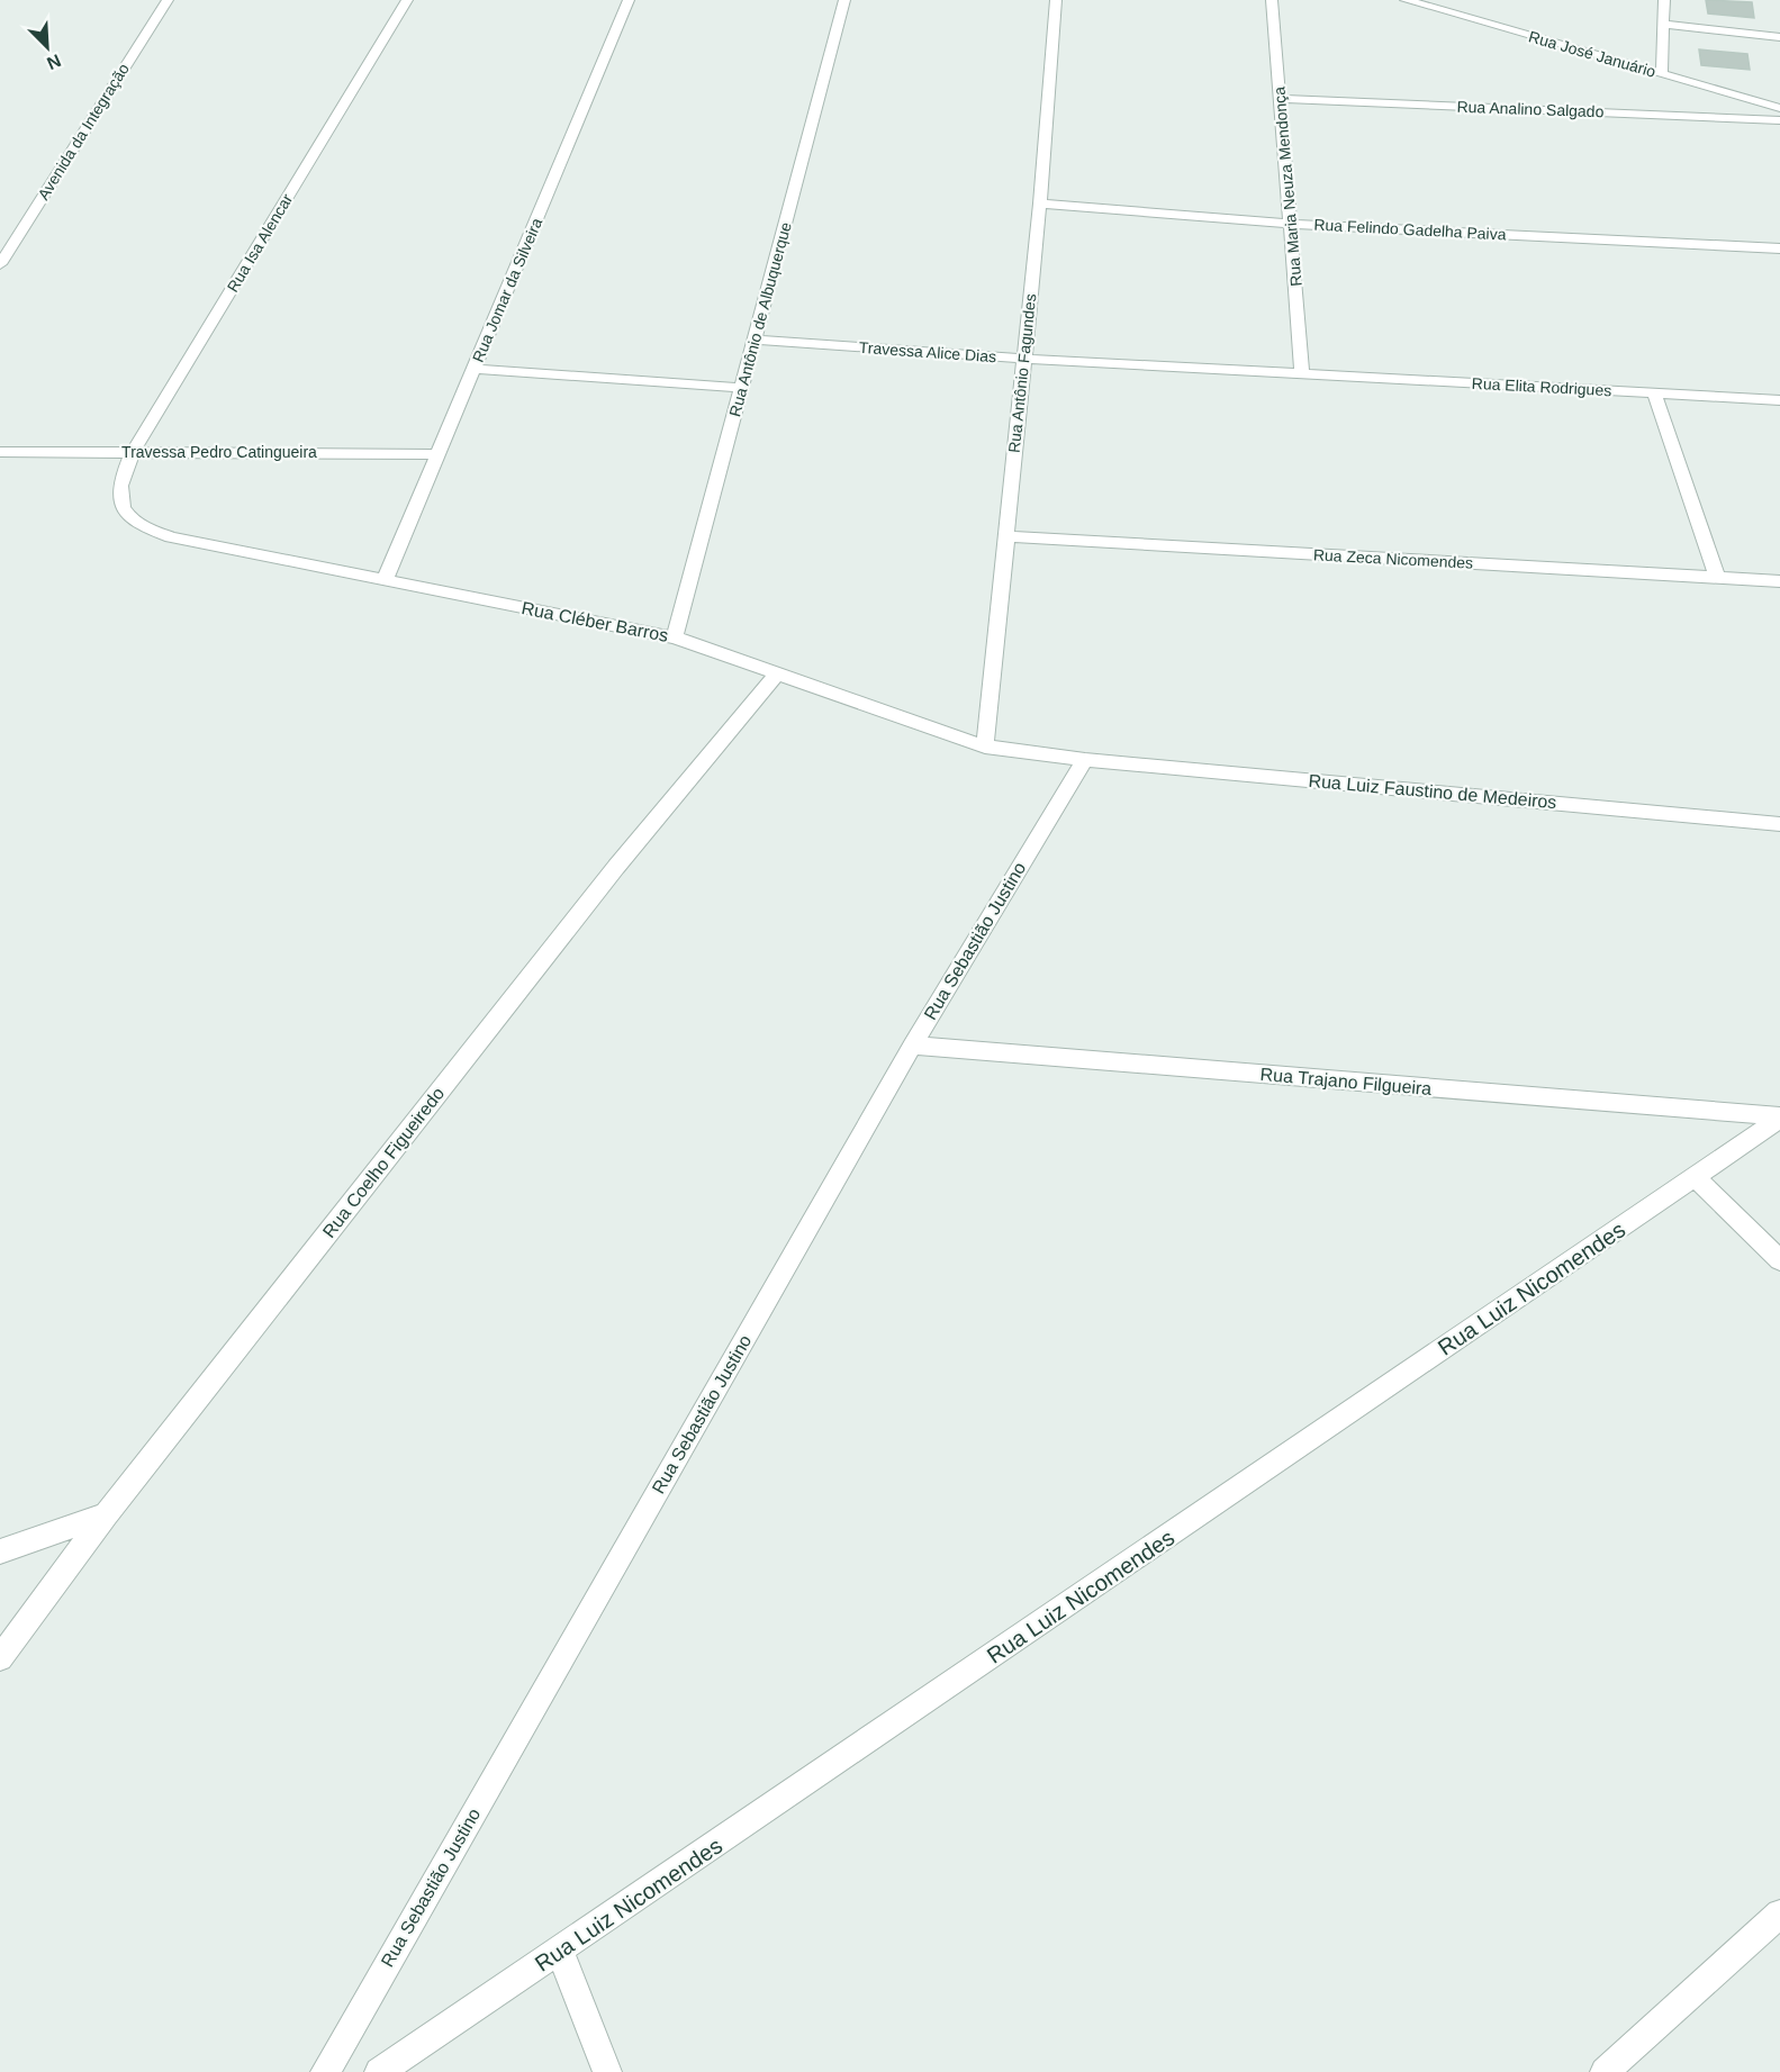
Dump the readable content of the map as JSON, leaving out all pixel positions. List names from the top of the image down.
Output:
{
  "streets": {
    "street": [
      "Rua José Januário",
      "Rua Analino Salgado",
      "Avenida da Integração",
      "Rua Maria Neuza Mendonça",
      "Rua Felindo Gadelha Paiva",
      "Rua Isa Alencar",
      "Rua Jomar da Silveira",
      "Rua Antônio de Albuquerque",
      "Travessa Alice Dias",
      "Rua Antônio Fagundes",
      "Rua Elita Rodrigues",
      "Travessa Pedro Catingueira",
      "Rua Zeca Nicomendes",
      "Rua Cléber Barros",
      "Rua Luiz Faustino de Medeiros",
      "Rua Sebastião Justino",
      "Rua Trajano Filgueira",
      "Rua Coelho Figueiredo",
      "Rua Luiz Nicomendes"
    ]
  },
  "crossings": [
    ["Rua Analino Salgado", "Rua Maria Neuza Mendonça"],
    ["Rua Maria Neuza Mendonça", "Rua Felindo Gadelha Paiva"],
    ["Rua Maria Neuza Mendonça", "Travessa Alice Dias"],
    ["Rua Maria Neuza Mendonça", "Rua Elita Rodrigues"],
    ["Rua Felindo Gadelha Paiva", "Rua Antônio Fagundes"],
    ["Rua Isa Alencar", "Travessa Pedro Catingueira"],
    ["Rua Isa Alencar", "Rua Cléber Barros"],
    ["Rua Jomar da Silveira", "Travessa Pedro Catingueira"],
    ["Rua Jomar da Silveira", "Rua Cléber Barros"],
    ["Rua Antônio de Albuquerque", "Travessa Alice Dias"],
    ["Rua Antônio de Albuquerque", "Rua Cléber Barros"],
    ["Travessa Alice Dias", "Rua Antônio Fagundes"],
    ["Travessa Alice Dias", "Rua Elita Rodrigues"],
    ["Rua Antônio Fagundes", "Rua Zeca Nicomendes"],
    ["Rua Antônio Fagundes", "Rua Cléber Barros"],
    ["Rua Cléber Barros", "Rua Luiz Faustino de Medeiros"],
    ["Rua Cléber Barros", "Rua Sebastião Justino"],
    ["Rua Cléber Barros", "Rua Coelho Figueiredo"],
    ["Rua Luiz Faustino de Medeiros", "Rua Sebastião Justino"],
    ["Rua Sebastião Justino", "Rua Trajano Filgueira"],
    ["Rua Trajano Filgueira", "Rua Luiz Nicomendes"]
  ],
  "north": "bottom right"
}
